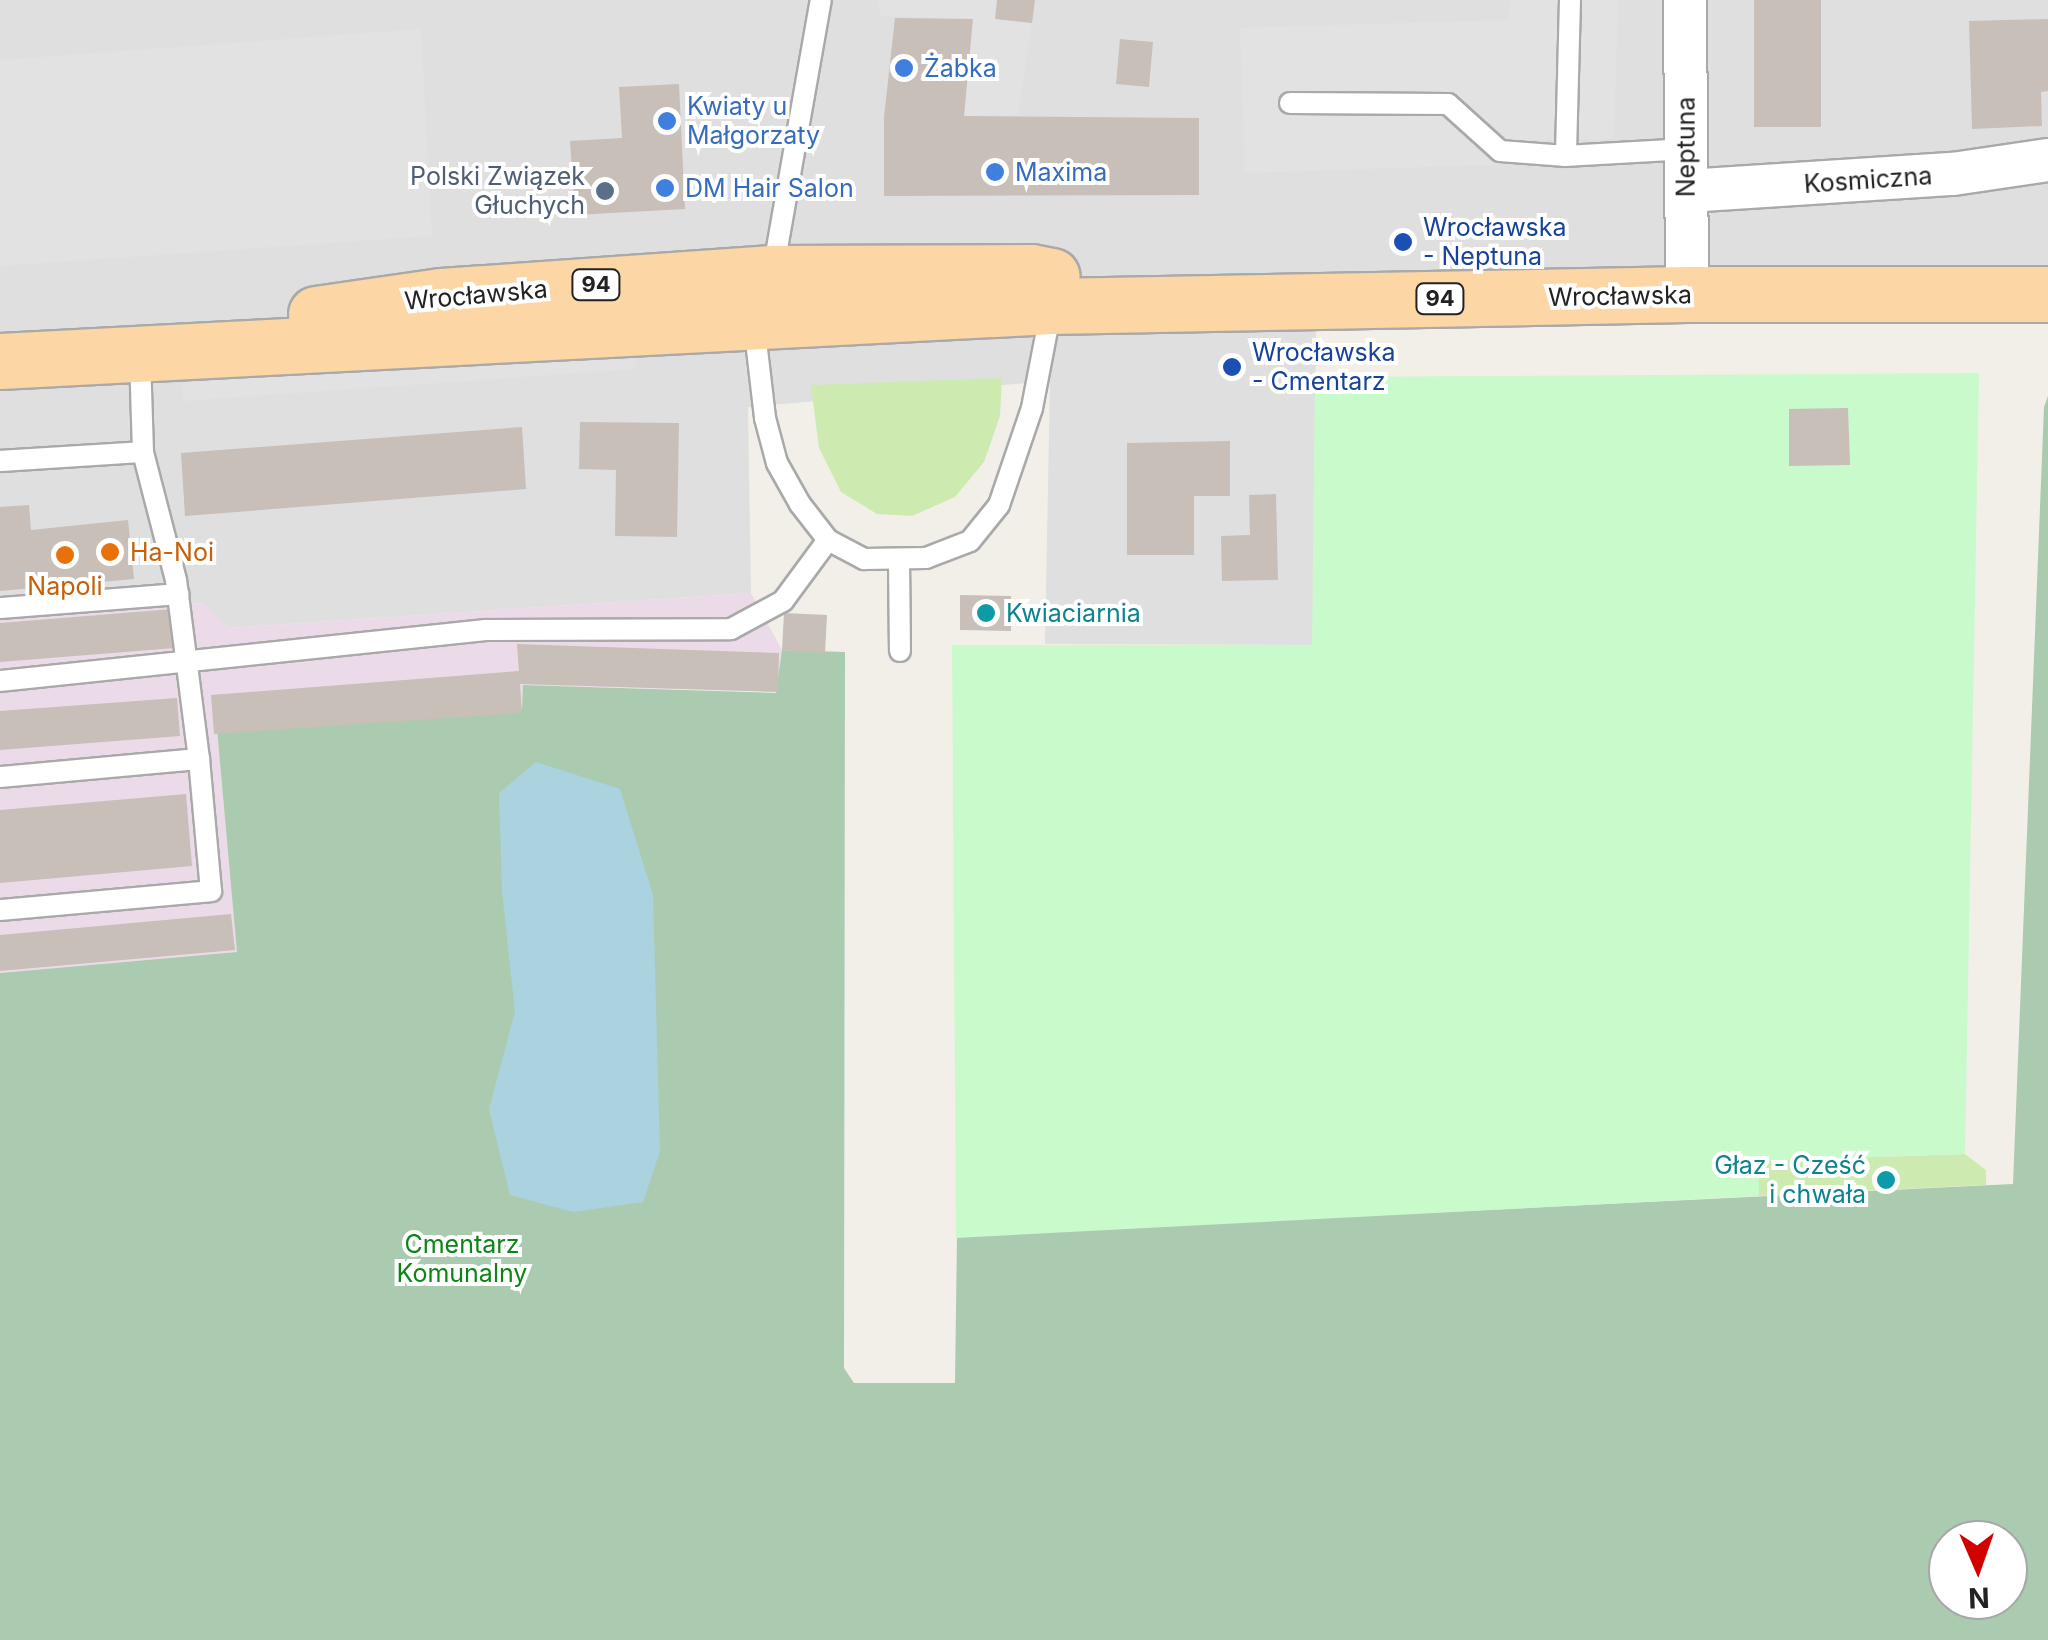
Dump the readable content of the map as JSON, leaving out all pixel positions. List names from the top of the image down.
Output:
{
  "streets": {
    "main road": ["94", "Wrocławska"],
    "street": ["Neptuna", "Kosmiczna"]
  },
  "crossings": [
    ["Neptuna", "Kosmiczna"],
    ["Neptuna", "Wrocławska"]
  ],
  "parks": ["Cmentarz Komunalny"],
  "places": [
    "Żabka",
    "Kwiaty u Małgorzaty",
    "Maxima",
    "DM Hair Salon",
    "Polski Związek Głuchych",
    "Wrocławska - Neptuna",
    "Wrocławska - Cmentarz",
    "Ha-Noi",
    "Napoli",
    "Kwiaciarnia",
    "Głaz - Cześć i chwała"
  ],
  "north": "bottom"
}
